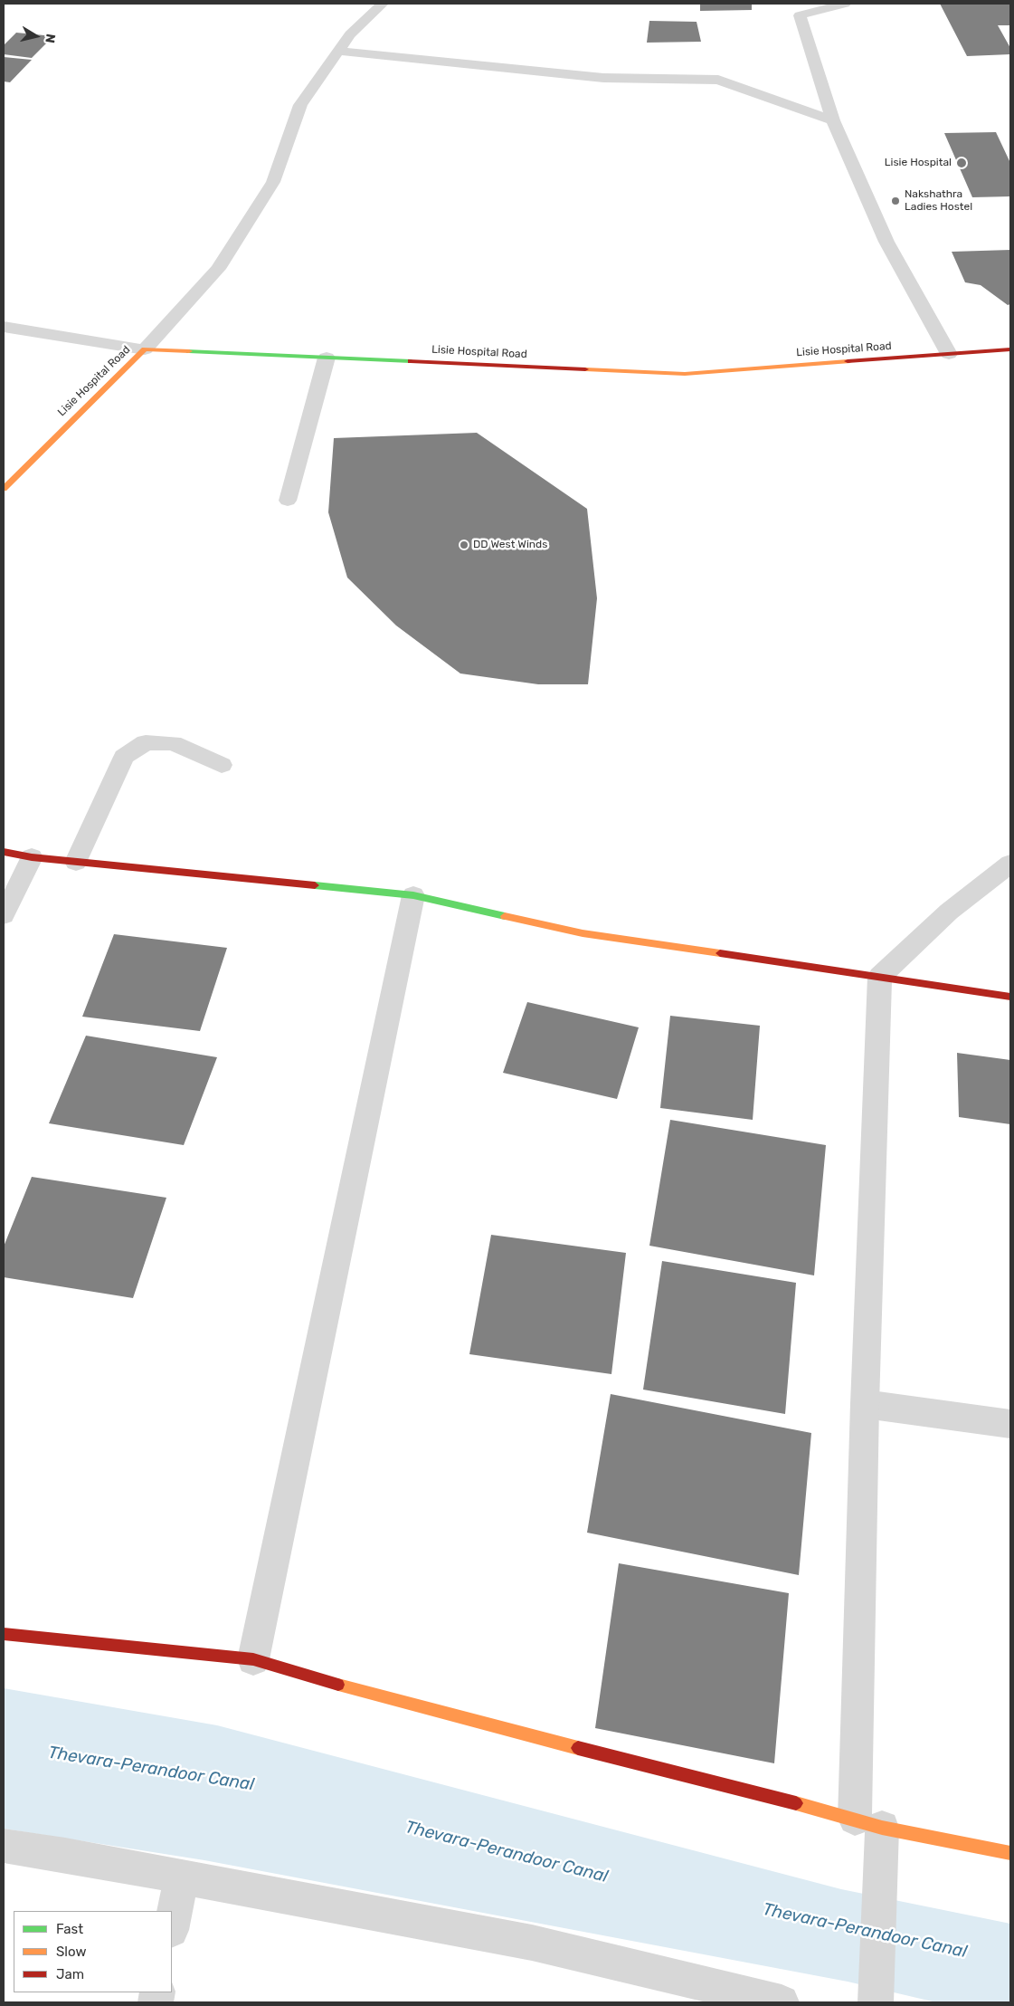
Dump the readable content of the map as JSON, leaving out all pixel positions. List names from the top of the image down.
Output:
{
  "streets": {
    "street": ["Lisie Hospital Road"]
  },
  "water": ["Thevara-Perandoor Canal"],
  "places": ["Lisie Hospital", "Nakshathra Ladies Hostel", "DD West Winds"],
  "legend": ["Fast", "Slow", "Jam"],
  "north": "right"
}
